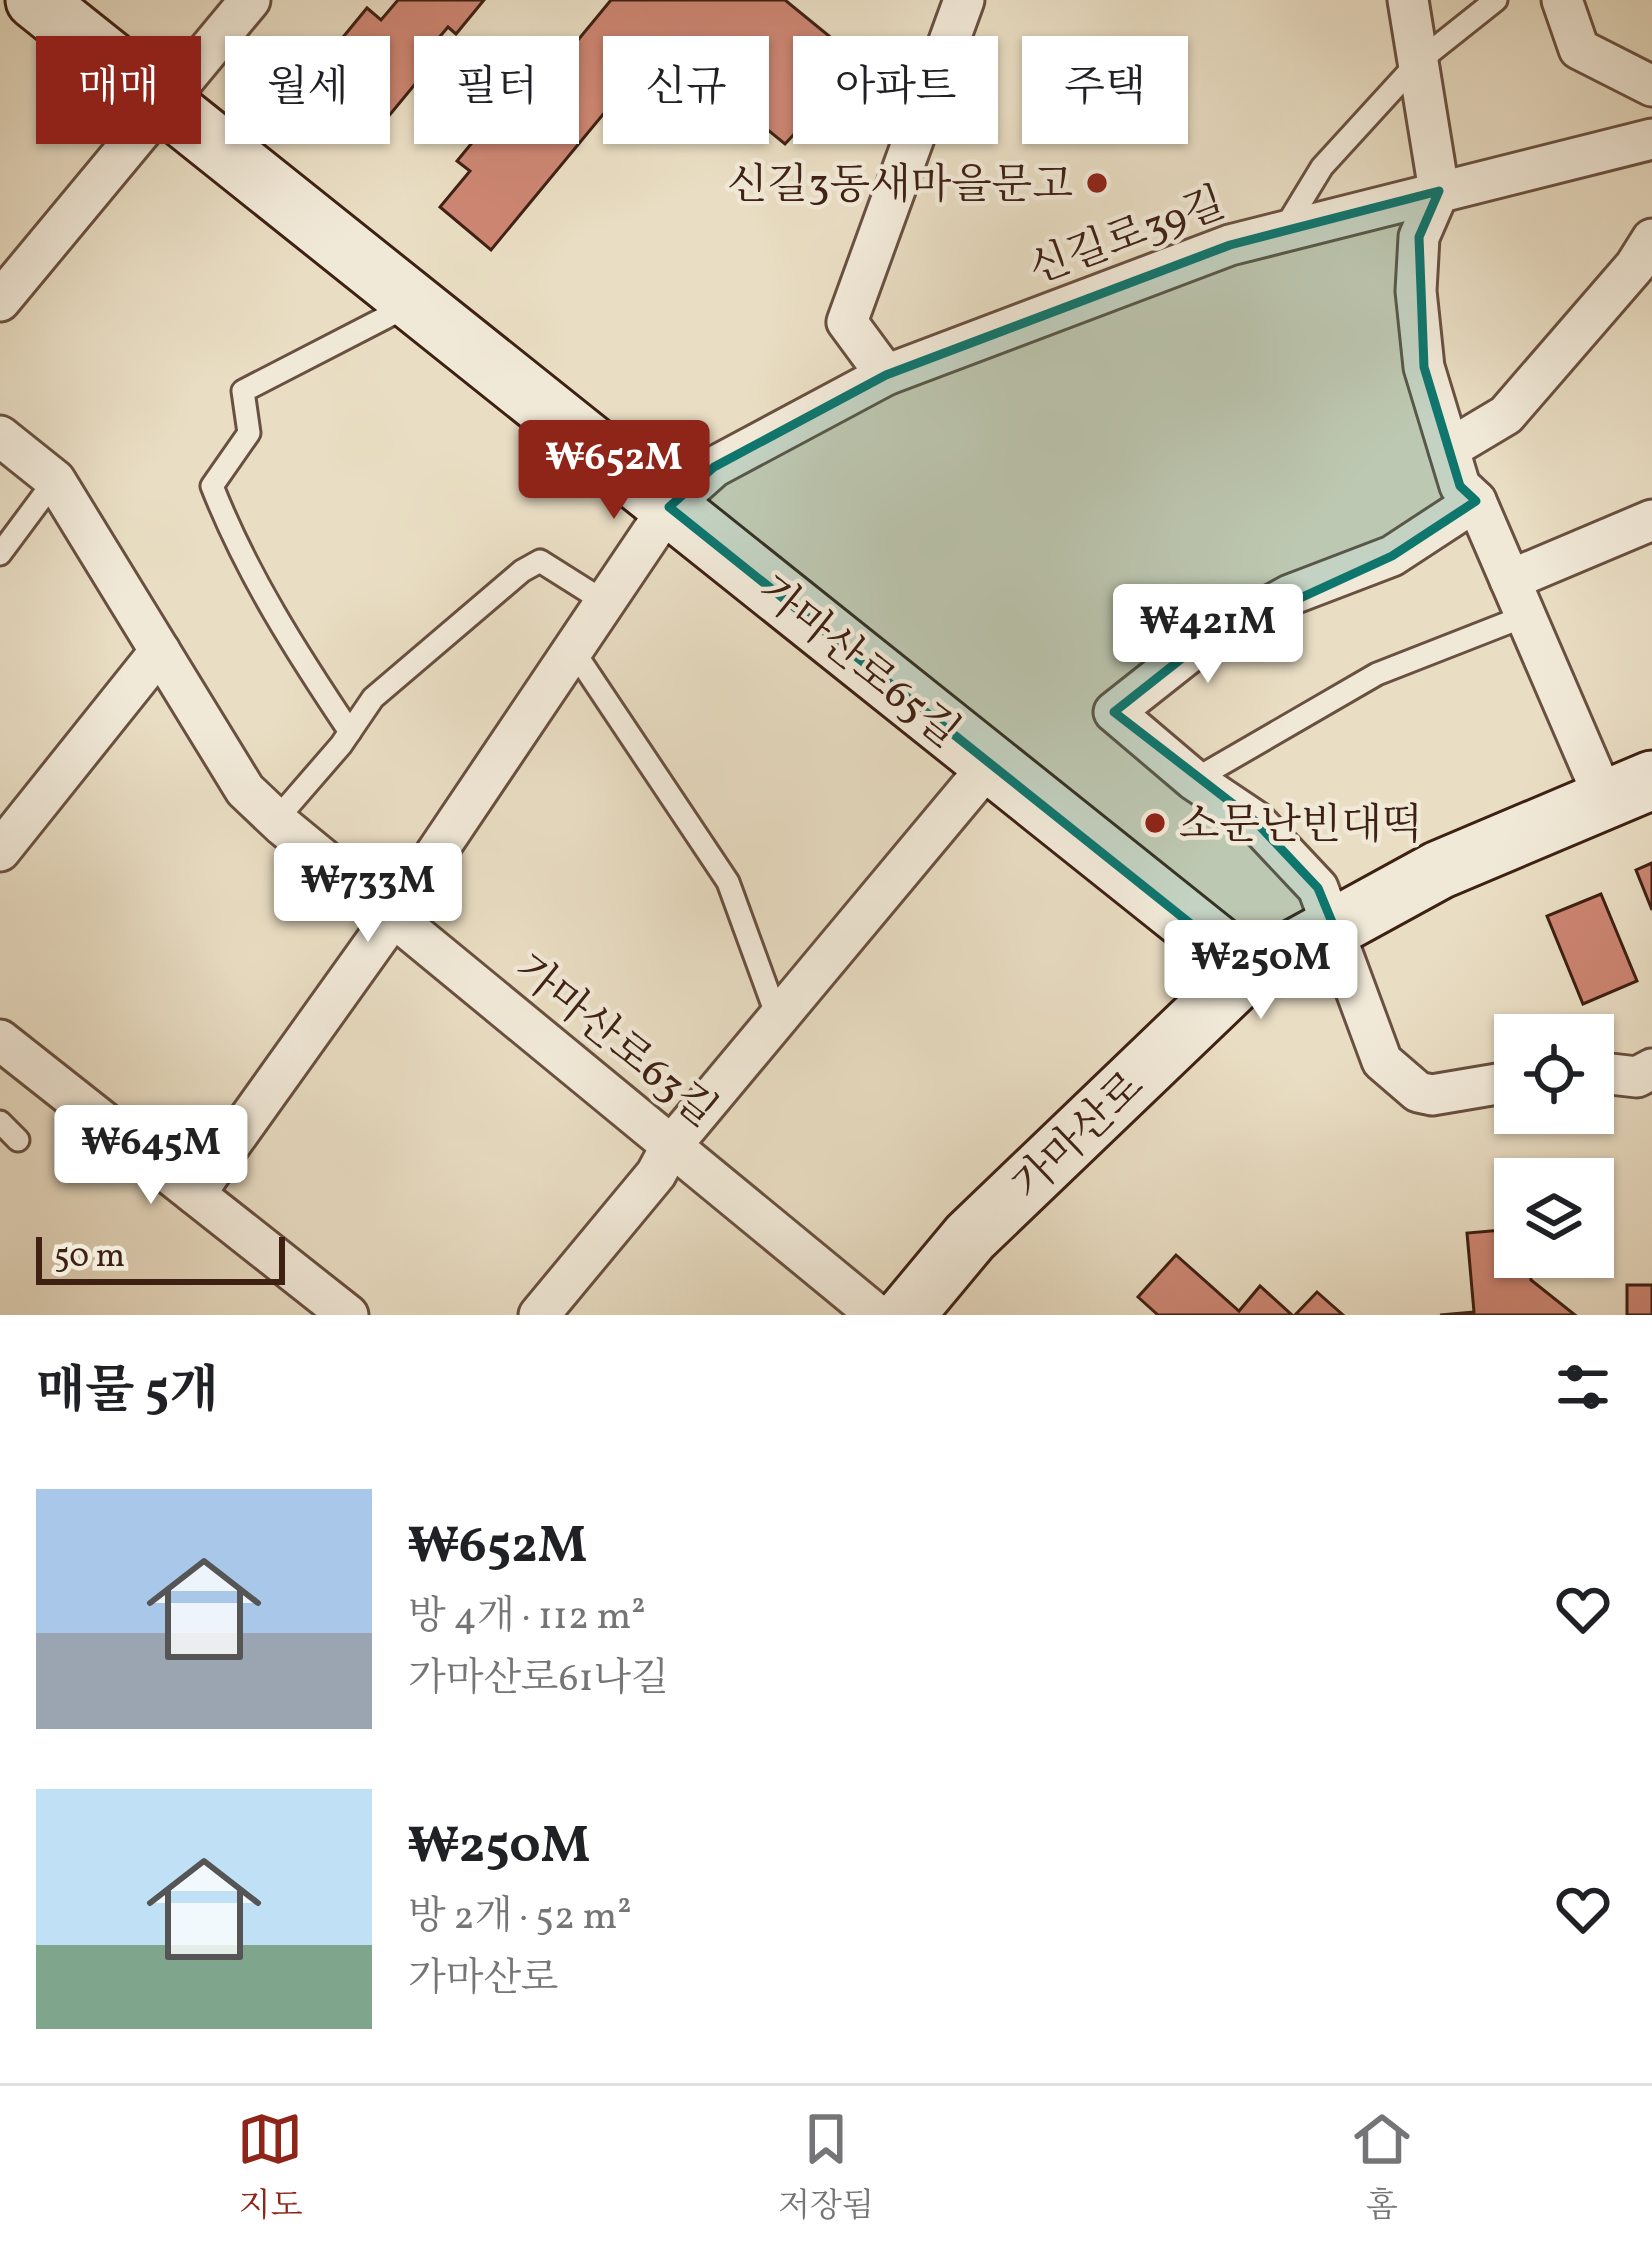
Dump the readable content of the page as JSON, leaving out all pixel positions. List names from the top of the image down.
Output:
{
  "streets": {
    "street": [
      "신길로39길",
      "가마산로65길",
      "가마산로63길",
      "가마산로"
    ]
  },
  "crossings": [
    ["신길로39길", "가마산로65길"],
    ["신길로39길", "가마산로63길"],
    ["가마산로65길", "가마산로"]
  ],
  "places": ["신길3동새마을문고", "소문난빈대떡"],
  "scale_bar": "50 m",
  "page": {
    "chip": [
      "매매",
      "월세",
      "필터",
      "신규",
      "아파트",
      "주택"
    ],
    "price": [
      "₩652M",
      "₩421M",
      "₩733M",
      "₩250M",
      "₩645M"
    ],
    "scale": "50 m",
    "heading": "매물 5개",
    "list": [
      {
        "name": "₩652M",
        "note": "방 4개 · 112 m² · 가마산로61나길"
      },
      {
        "name": "₩250M",
        "note": "방 2개 · 52 m² · 가마산로"
      }
    ],
    "tabs": ["지도", "저장됨", "홈"]
  }
}
